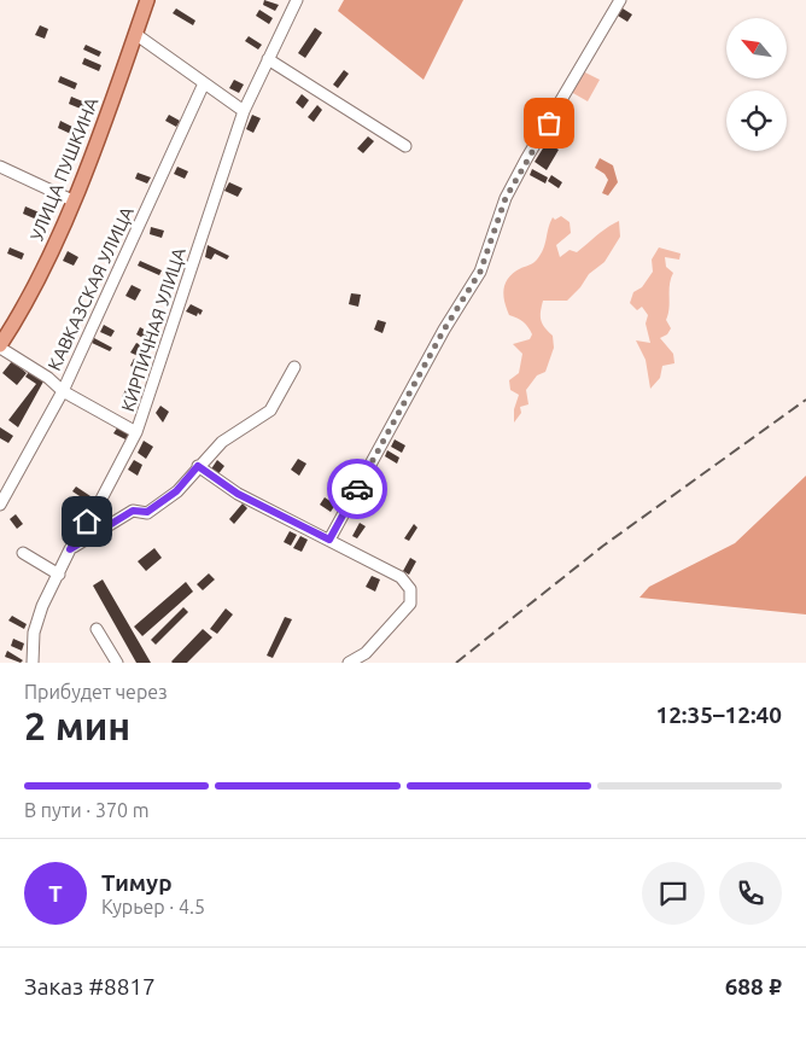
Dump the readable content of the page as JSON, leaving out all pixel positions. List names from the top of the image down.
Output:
{
  "streets": {
    "main road": ["УЛИЦА ПУШКИНА"],
    "street": ["КАВКАЗСКАЯ УЛИЦА", "КИРПИЧНАЯ УЛИЦА"]
  },
  "north": "top left",
  "page": {
    "heading": ["2 мин", "Прибудет через", "12:35–12:40"],
    "panel": [
      "Тимур",
      "Курьер · 4.5",
      "Заказ #8817",
      "688 ₽"
    ],
    "bar": "В пути · 370 m",
    "round": "Т"
  }
}
